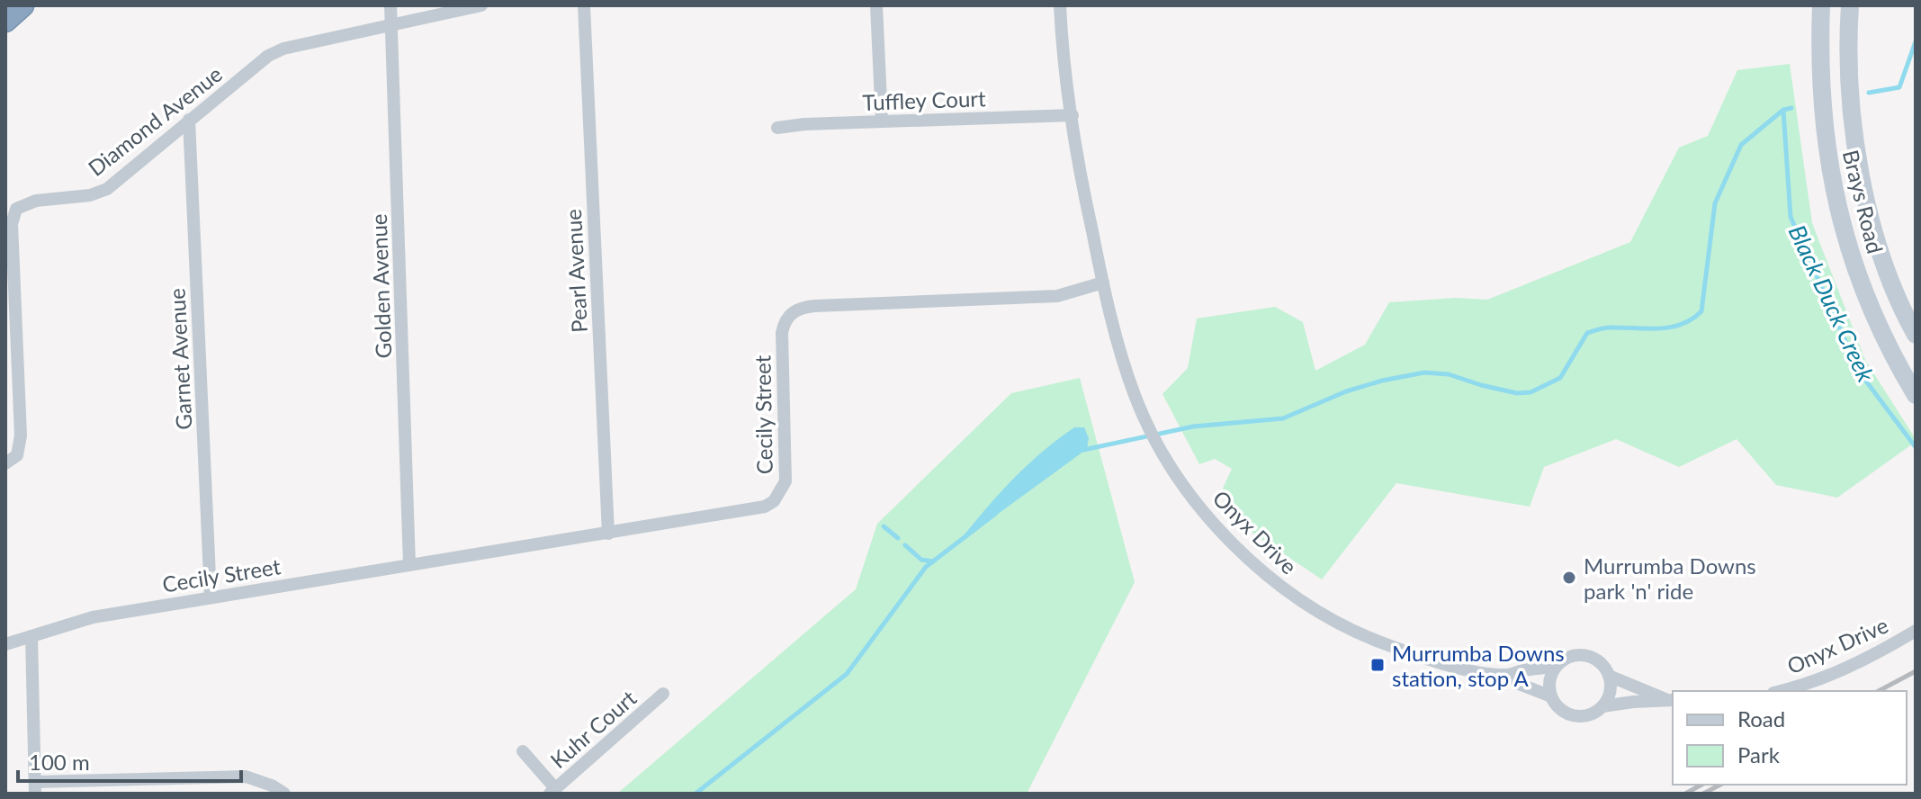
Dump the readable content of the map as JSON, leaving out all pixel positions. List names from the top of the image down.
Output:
{
  "streets": {
    "main road": ["Brays Road"],
    "street": [
      "Tuffley Court",
      "Diamond Avenue",
      "Pearl Avenue",
      "Golden Avenue",
      "Garnet Avenue",
      "Cecily Street",
      "Onyx Drive",
      "Kuhr Court"
    ]
  },
  "crossings": [
    ["Diamond Avenue", "Golden Avenue"],
    ["Diamond Avenue", "Garnet Avenue"],
    ["Pearl Avenue", "Cecily Street"],
    ["Golden Avenue", "Cecily Street"],
    ["Garnet Avenue", "Cecily Street"],
    ["Cecily Street", "Onyx Drive"]
  ],
  "water": ["Black Duck Creek"],
  "places": {
    "other": ["Murrumba Downs park 'n' ride"],
    "transit": ["Murrumba Downs station, stop A"]
  },
  "legend": ["Road", "Park"],
  "scale_bar": "100 m"
}
